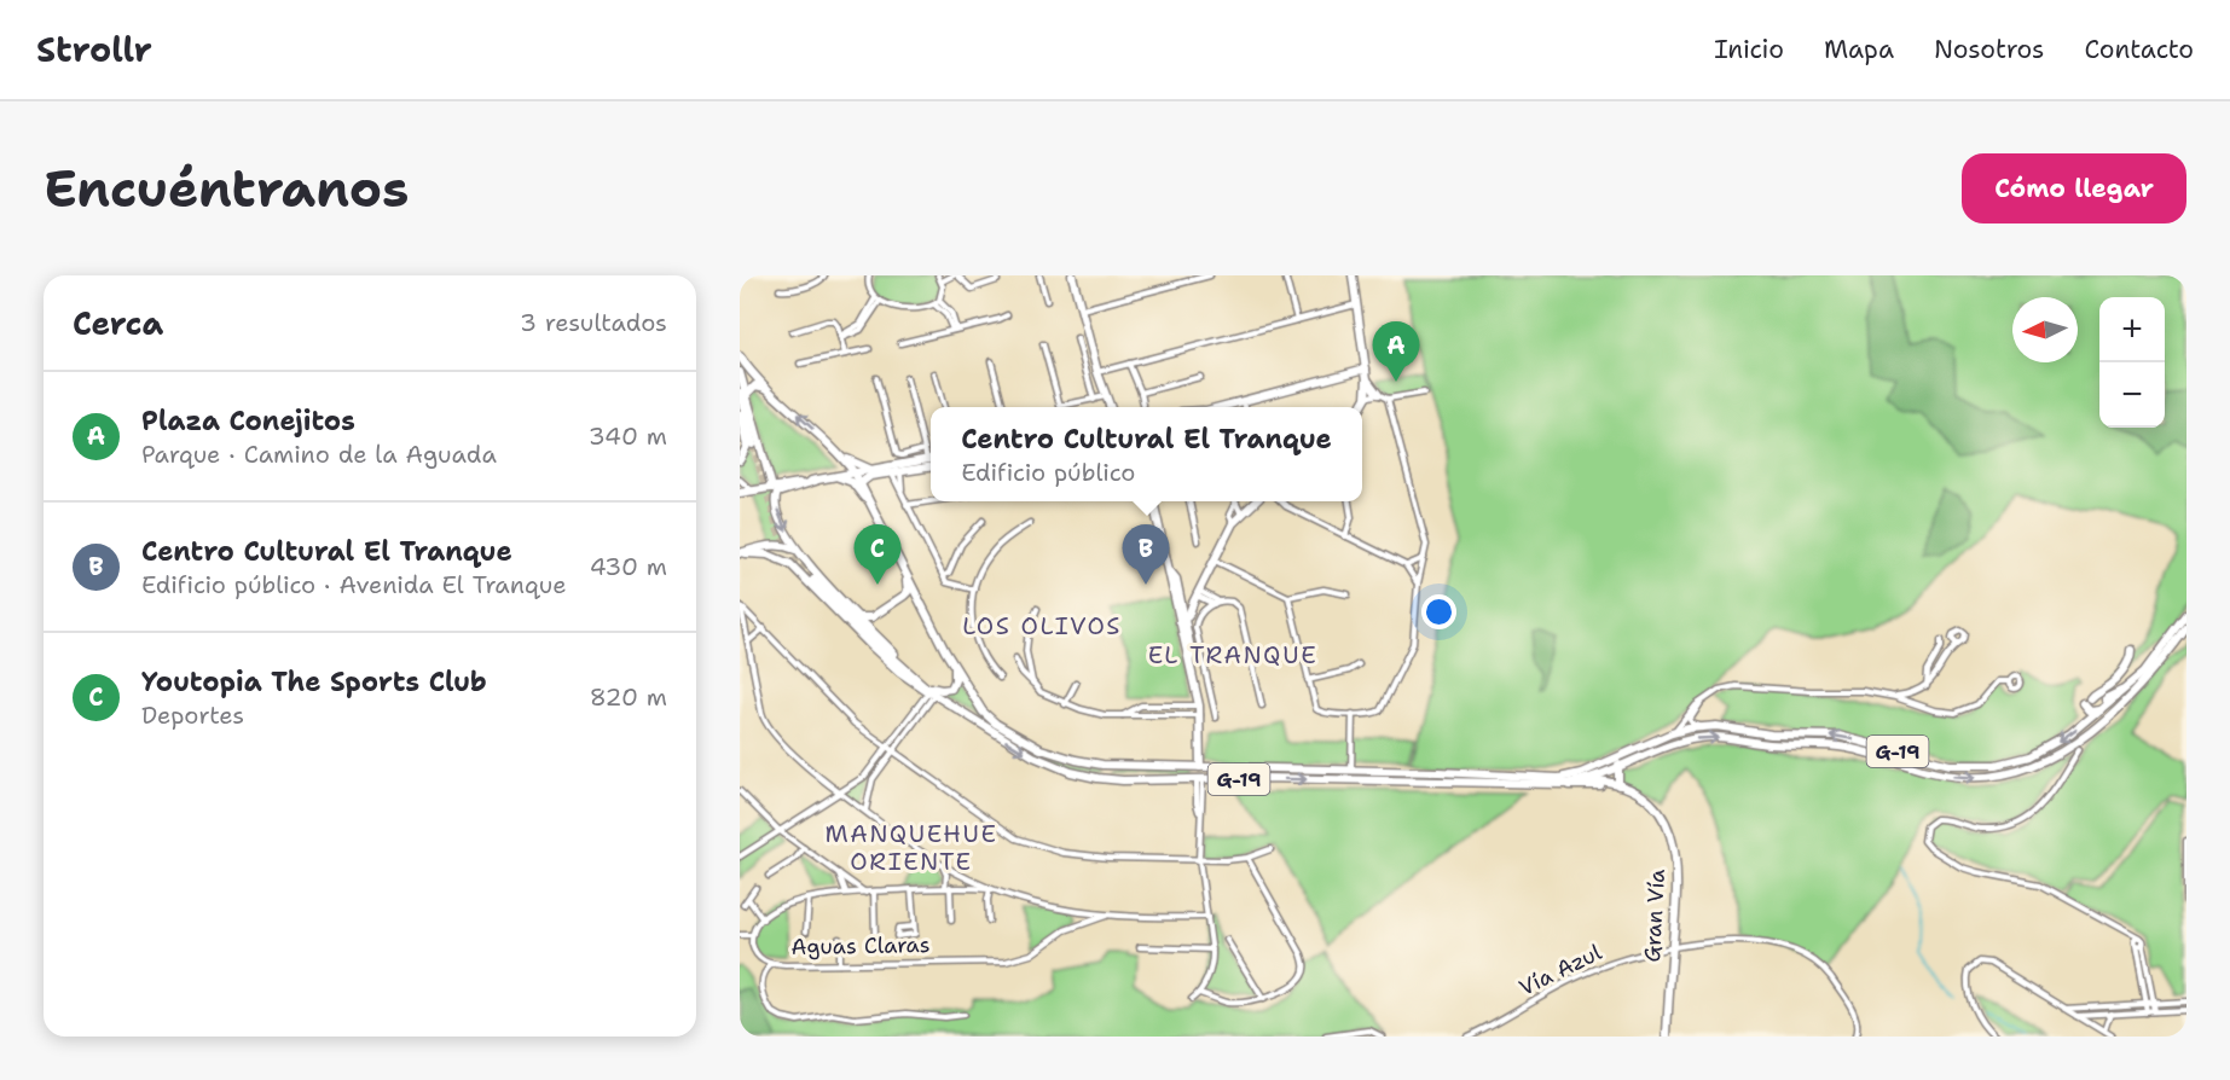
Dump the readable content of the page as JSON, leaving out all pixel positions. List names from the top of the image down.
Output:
{
  "streets": {
    "main road": ["G-19", "Gran Vía"],
    "street": ["Aguas Claras", "Vía Azul"]
  },
  "crossings": [
    ["G-19", "Gran Vía"],
    ["Gran Vía", "Vía Azul"]
  ],
  "districts": ["LOS OLIVOS", "EL TRANQUE", "MANQUEHUE ORIENTE"],
  "north": "left",
  "page": {
    "header": "Strollr",
    "nav": [
      "Inicio",
      "Mapa",
      "Nosotros",
      "Contacto"
    ],
    "buttons": "Cómo llegar",
    "title": "Encuéntranos",
    "heading": ["Cerca", "3 resultados"],
    "map_buttons": ["+", "−"],
    "pins": ["A", "B", "C"],
    "list": [
      {
        "mark": "A",
        "name": "Plaza Conejitos",
        "note": "Parque · Camino de la Aguada",
        "value": "340 m"
      },
      {
        "mark": "B",
        "name": "Centro Cultural El Tranque",
        "note": "Edificio público · Avenida El Tranque",
        "value": "430 m"
      },
      {
        "mark": "C",
        "name": "Youtopia The Sports Club",
        "note": "Deportes",
        "value": "820 m"
      }
    ],
    "popup": ["Centro Cultural El Tranque", "Edificio público"]
  }
}
